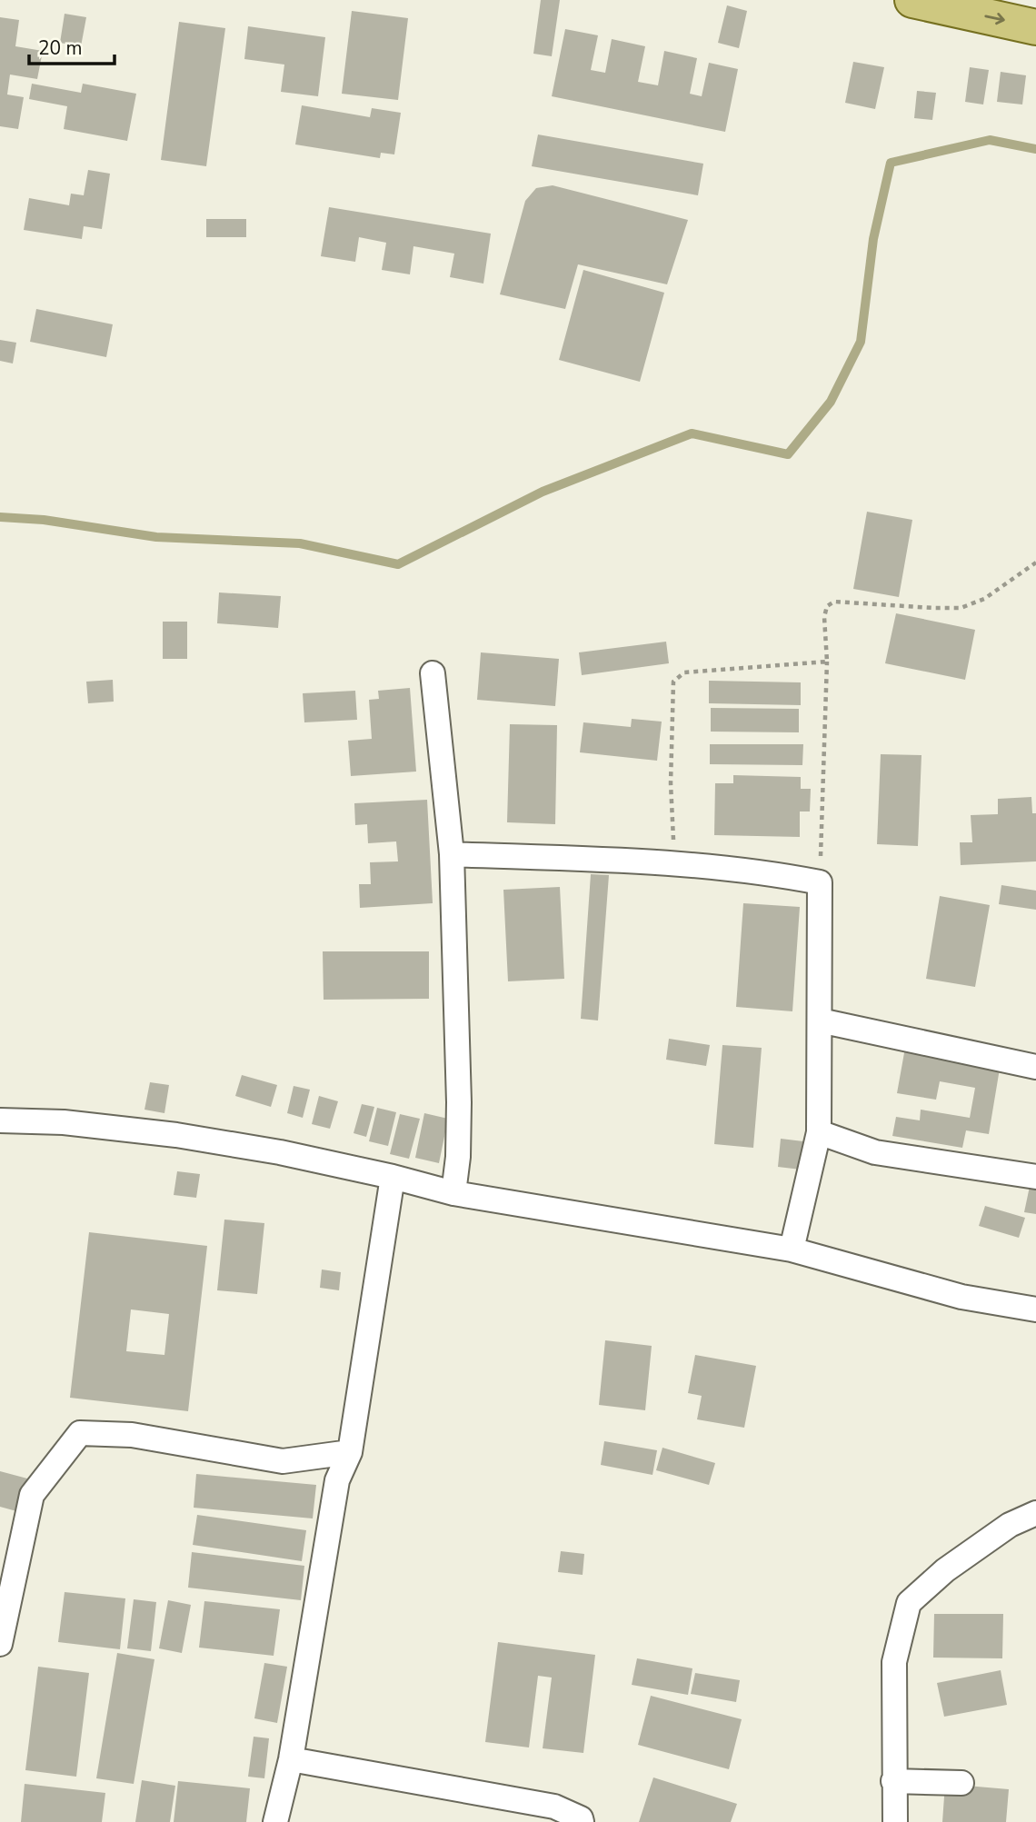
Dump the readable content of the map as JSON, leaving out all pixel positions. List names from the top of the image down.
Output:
{
  "scale_bar": "20 m"
}
